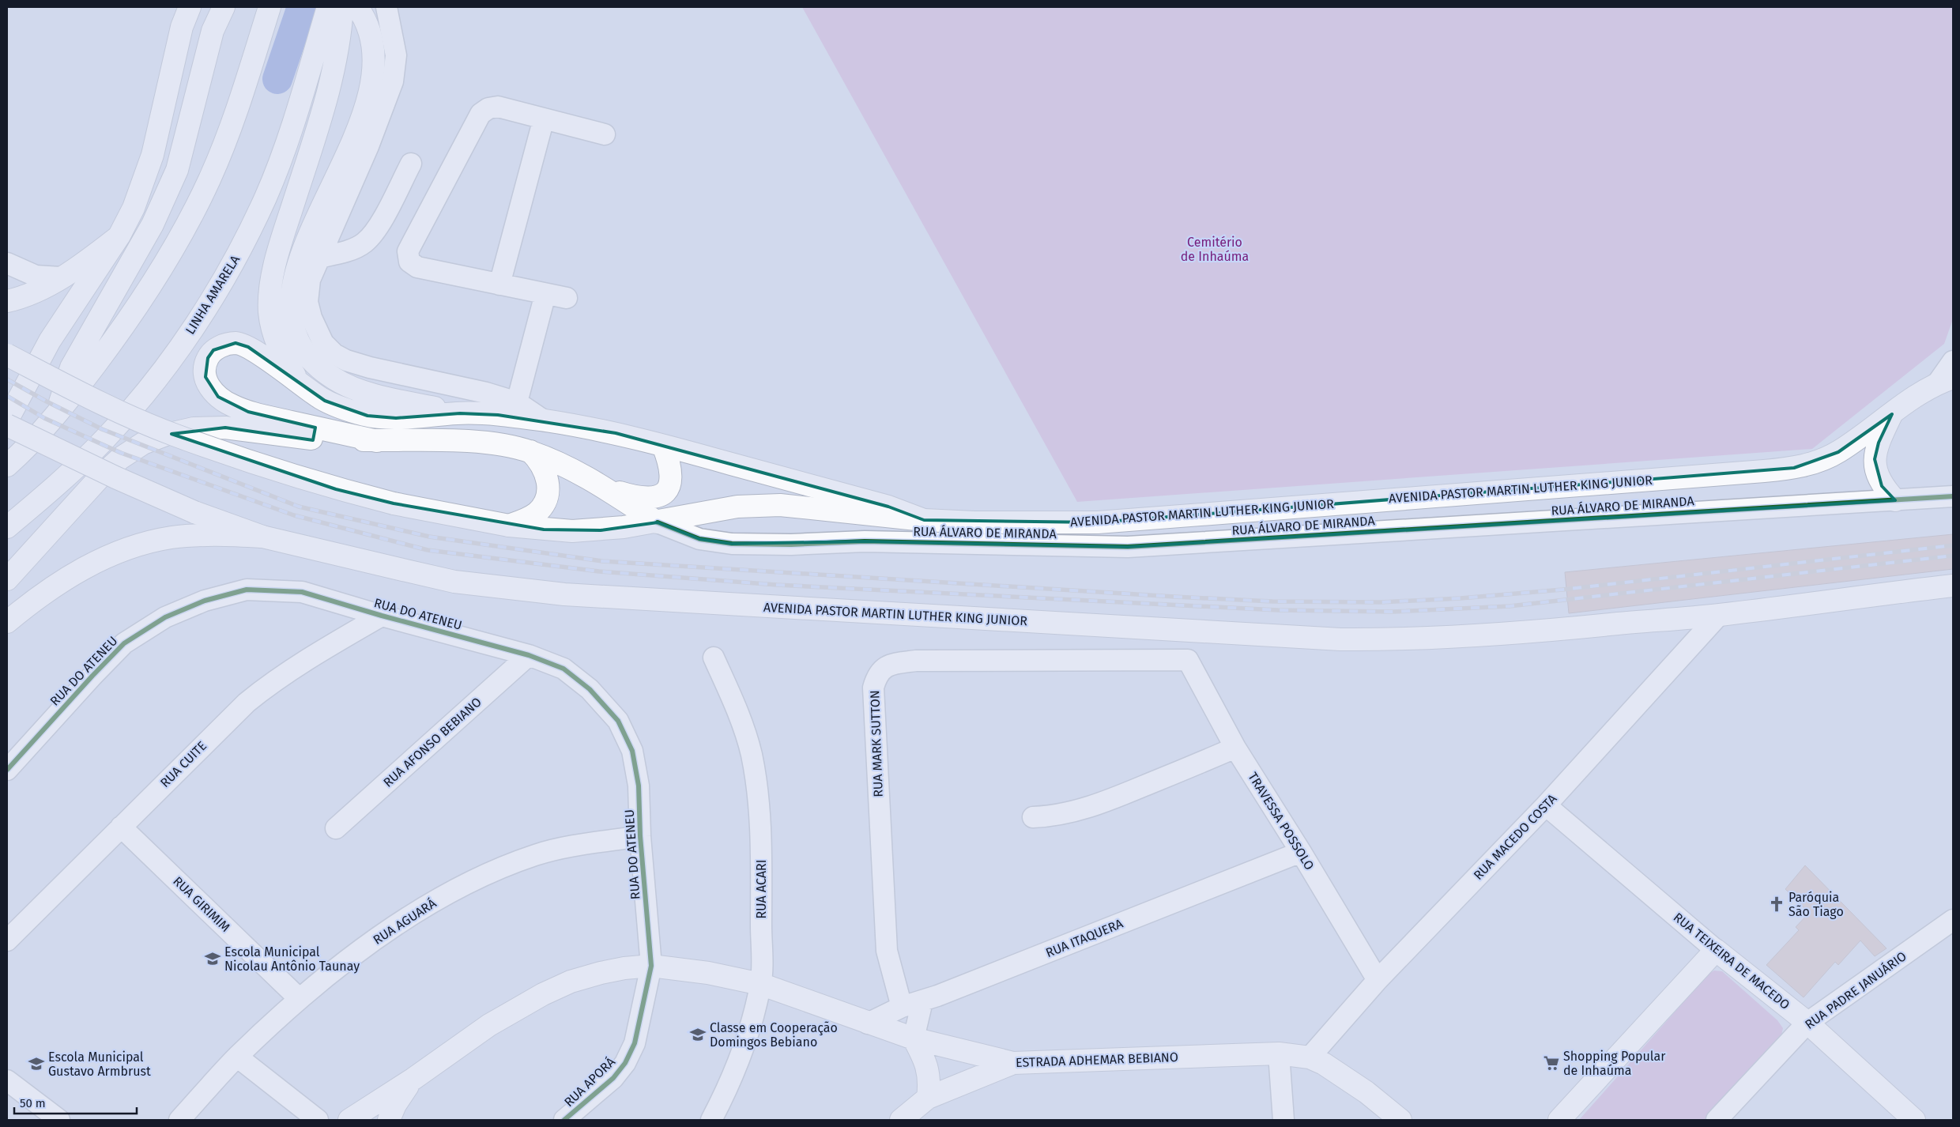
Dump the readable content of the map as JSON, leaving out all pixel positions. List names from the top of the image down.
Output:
{
  "streets": {
    "main road": [
      "LINHA AMARELA",
      "AVENIDA PASTOR MARTIN LUTHER KING JUNIOR",
      "RUA TEIXEIRA DE MACEDO",
      "ESTRADA ADHEMAR BEBIANO"
    ],
    "street": [
      "RUA ÁLVARO DE MIRANDA",
      "RUA DO ATENEU",
      "RUA AFONSO BEBIANO",
      "RUA MARK SUTTON",
      "RUA CUITE",
      "TRAVESSA POSSOLO",
      "RUA MACEDO COSTA",
      "RUA ACARI",
      "RUA GIRIMIM",
      "RUA AGUARÁ",
      "RUA ITAQUERA",
      "RUA PADRE JANUÁRIO",
      "RUA APORÁ"
    ]
  },
  "crossings": [
    ["AVENIDA PASTOR MARTIN LUTHER KING JUNIOR", "RUA ÁLVARO DE MIRANDA"],
    ["AVENIDA PASTOR MARTIN LUTHER KING JUNIOR", "RUA MACEDO COSTA"],
    ["RUA DO ATENEU", "RUA AFONSO BEBIANO"],
    ["RUA DO ATENEU", "RUA CUITE"],
    ["RUA DO ATENEU", "RUA AGUARÁ"],
    ["RUA DO ATENEU", "ESTRADA ADHEMAR BEBIANO"],
    ["RUA DO ATENEU", "RUA APORÁ"],
    ["RUA MARK SUTTON", "TRAVESSA POSSOLO"],
    ["RUA MARK SUTTON", "RUA ITAQUERA"],
    ["RUA CUITE", "RUA GIRIMIM"],
    ["TRAVESSA POSSOLO", "RUA MACEDO COSTA"],
    ["TRAVESSA POSSOLO", "RUA ITAQUERA"],
    ["RUA MACEDO COSTA", "RUA TEIXEIRA DE MACEDO"],
    ["RUA MACEDO COSTA", "ESTRADA ADHEMAR BEBIANO"],
    ["RUA ACARI", "ESTRADA ADHEMAR BEBIANO"],
    ["RUA GIRIMIM", "RUA AGUARÁ"],
    ["RUA ITAQUERA", "ESTRADA ADHEMAR BEBIANO"],
    ["RUA TEIXEIRA DE MACEDO", "RUA PADRE JANUÁRIO"],
    ["ESTRADA ADHEMAR BEBIANO", "RUA APORÁ"]
  ],
  "parks": ["Cemitério de Inhaúma"],
  "places": {
    "church": ["Paróquia São Tiago"],
    "school or university": ["Escola Municipal Nicolau Antônio Taunay", "Classe em Cooperação Domingos Bebiano", "Escola Municipal Gustavo Armbrust"],
    "supermarket": ["Shopping Popular de Inhaúma"]
  },
  "scale_bar": "50 m"
}
